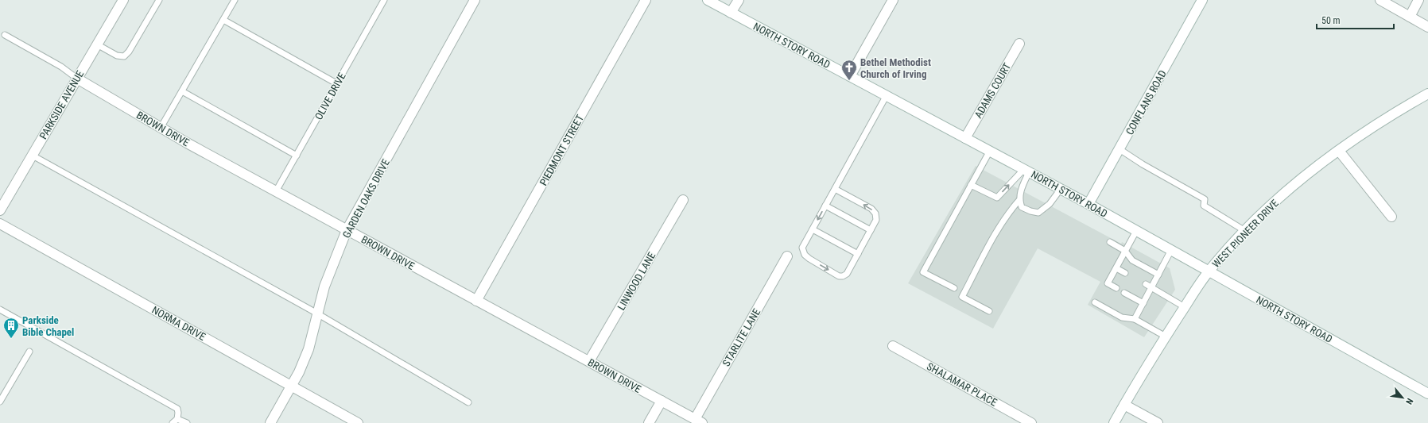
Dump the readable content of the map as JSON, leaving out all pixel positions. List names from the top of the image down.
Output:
{
  "streets": {
    "street": [
      "NORTH STORY ROAD",
      "ADAMS COURT",
      "CONFLANS ROAD",
      "PARKSIDE AVENUE",
      "BROWN DRIVE",
      "PIEDMONT STREET",
      "GARDEN OAKS DRIVE",
      "WEST PIONEER DRIVE",
      "LINWOOD LANE",
      "NORMA DRIVE",
      "STARLITE LANE",
      "SHALAMAR PLACE"
    ],
    "lane": ["OLIVE DRIVE"]
  },
  "crossings": [
    ["NORTH STORY ROAD", "ADAMS COURT"],
    ["NORTH STORY ROAD", "CONFLANS ROAD"],
    ["NORTH STORY ROAD", "WEST PIONEER DRIVE"],
    ["OLIVE DRIVE", "BROWN DRIVE"],
    ["PARKSIDE AVENUE", "BROWN DRIVE"],
    ["BROWN DRIVE", "PIEDMONT STREET"],
    ["BROWN DRIVE", "GARDEN OAKS DRIVE"],
    ["BROWN DRIVE", "LINWOOD LANE"],
    ["BROWN DRIVE", "STARLITE LANE"],
    ["GARDEN OAKS DRIVE", "NORMA DRIVE"]
  ],
  "places": {
    "church": ["Bethel Methodist Church of Irving"],
    "building": ["Parkside Bible Chapel"]
  },
  "scale_bar": "50 m",
  "north": "bottom right"
}
